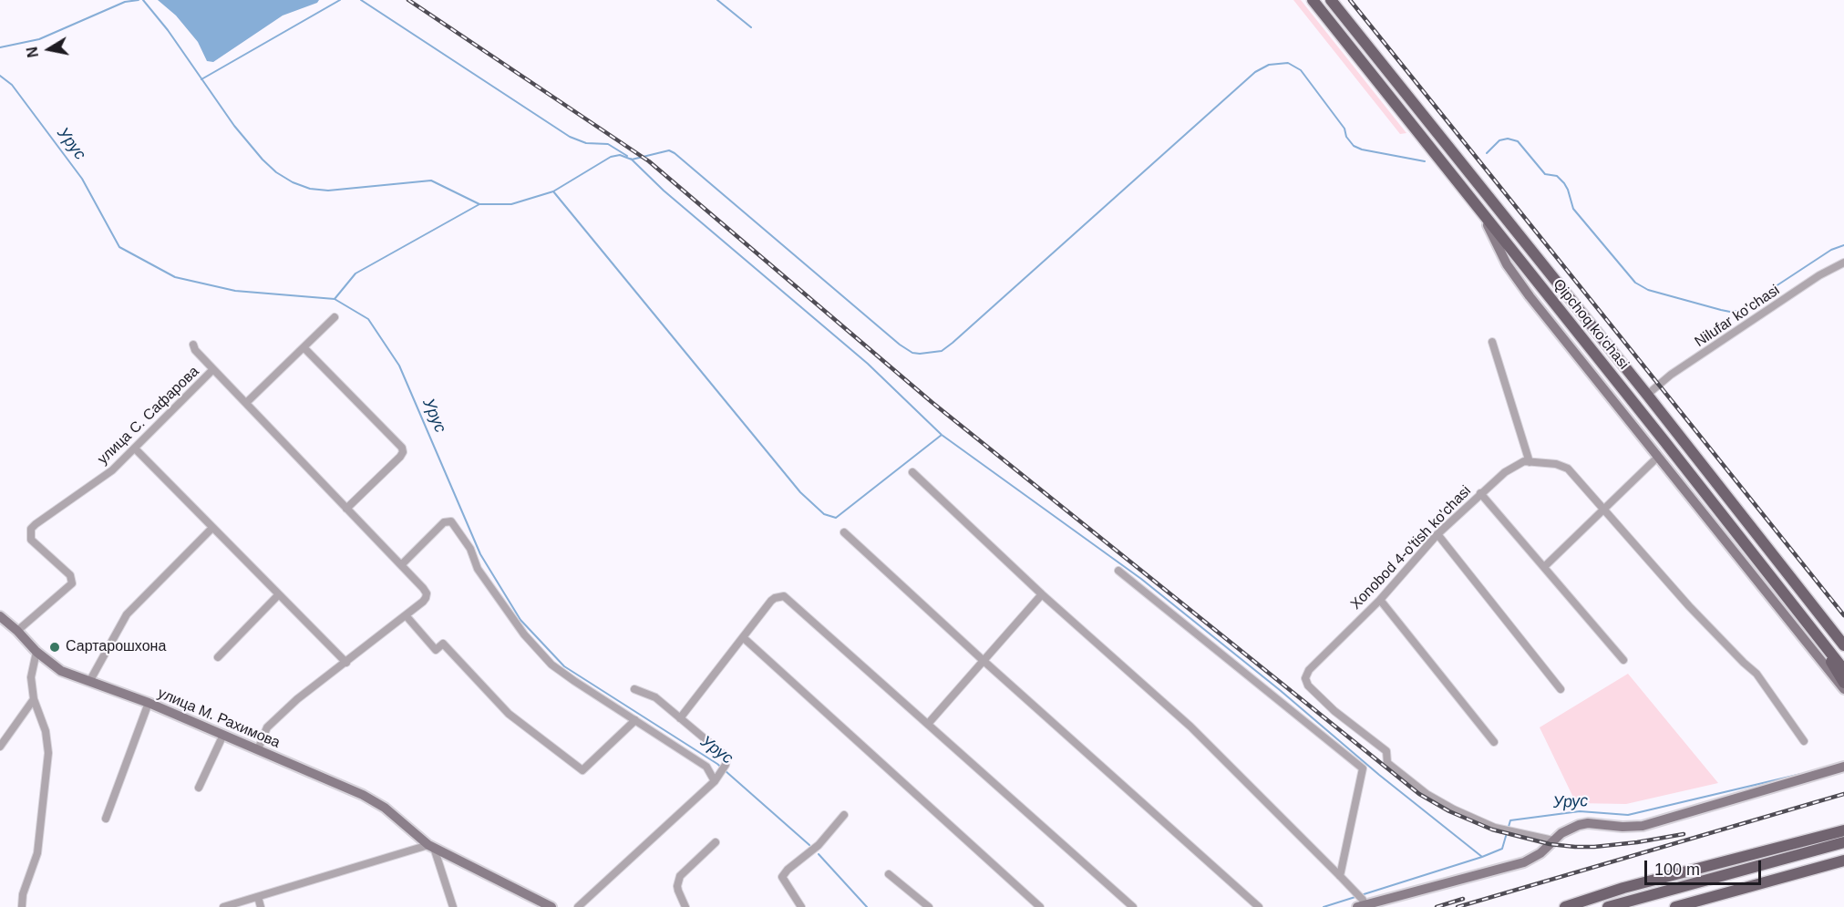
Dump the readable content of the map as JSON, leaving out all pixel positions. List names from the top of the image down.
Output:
{
  "streets": {
    "main road": ["Qipchoq ko'chasi"],
    "street": [
      "Nilufar ko'chasi",
      "улица С. Сафарова",
      "Xonobod 4-o'tish ko'chasi",
      "улица М. Рахимова"
    ]
  },
  "crossings": [
    ["Nilufar ko'chasi", "Qipchoq ko'chasi"],
    ["улица С. Сафарова", "улица М. Рахимова"]
  ],
  "water": ["Урус"],
  "places": ["Сартарошхона"],
  "scale_bar": "100 m",
  "north": "left"
}
